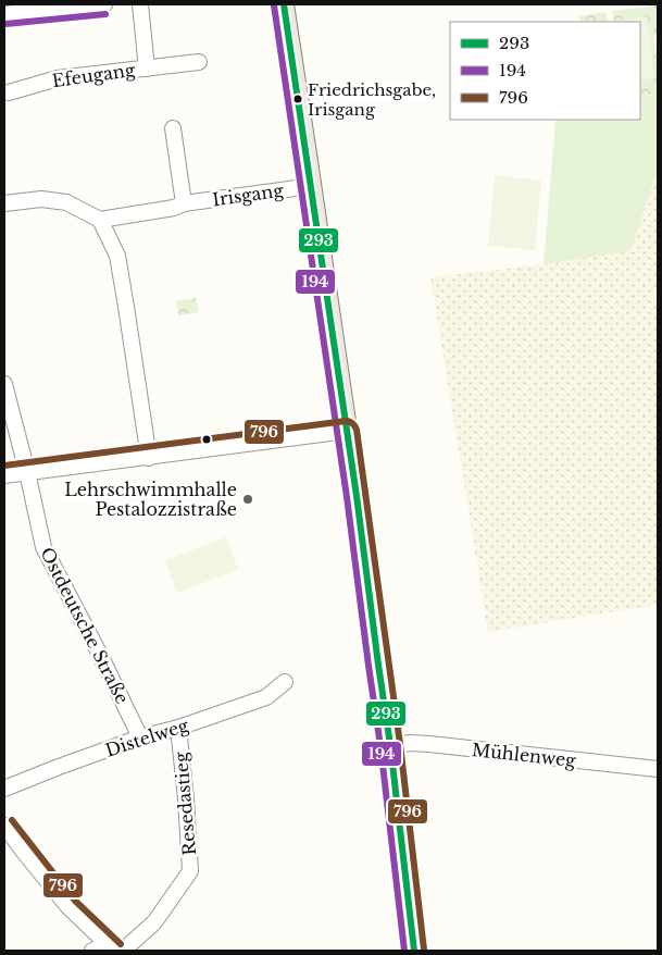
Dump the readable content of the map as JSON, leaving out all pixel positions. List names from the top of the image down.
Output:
{
  "streets": {
    "street": [
      "Efeugang",
      "Irisgang",
      "Ostdeutsche Straße",
      "Distelweg",
      "Mühlenweg",
      "Resedastieg"
    ]
  },
  "crossings": [
    ["Ostdeutsche Straße", "Distelweg"],
    ["Distelweg", "Resedastieg"]
  ],
  "places": ["Friedrichsgabe, Irisgang", "Lehrschwimmhalle Pestalozzistraße"],
  "lines": ["transit line 293", "transit line 194", "transit line 796"],
  "legend": ["293", "194", "796"]
}
